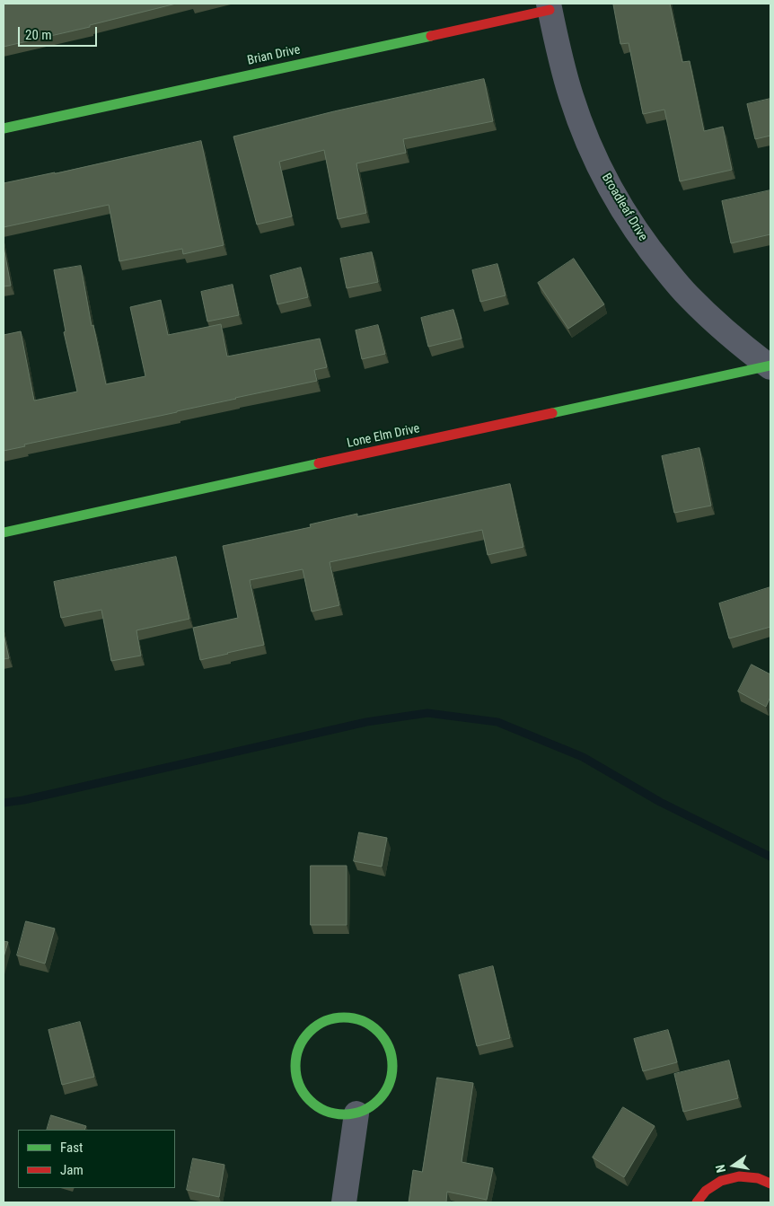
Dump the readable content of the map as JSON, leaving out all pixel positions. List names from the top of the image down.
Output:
{
  "streets": {
    "street": ["Brian Drive", "Broadleaf Drive", "Lone Elm Drive"]
  },
  "crossings": [
    ["Brian Drive", "Broadleaf Drive"],
    ["Broadleaf Drive", "Lone Elm Drive"]
  ],
  "legend": ["Fast", "Jam"],
  "scale_bar": "20 m",
  "north": "left"
}
